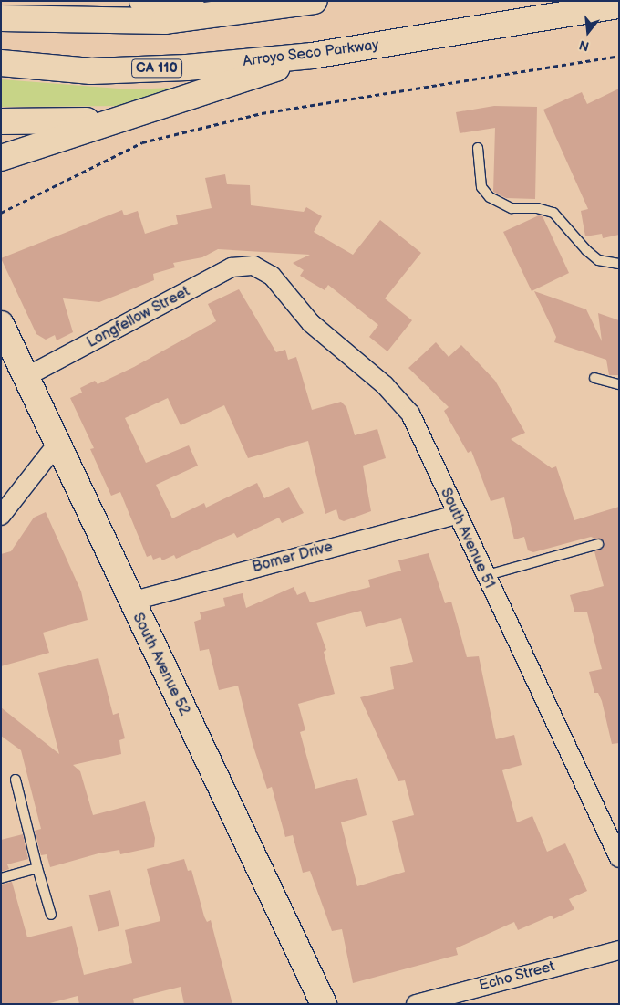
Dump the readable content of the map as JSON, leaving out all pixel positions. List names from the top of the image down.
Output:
{
  "streets": {
    "main road": ["Arroyo Seco Parkway", "CA 110", "South Avenue 52"],
    "street": [
      "Longfellow Street",
      "South Avenue 51",
      "Bomer Drive",
      "Echo Street"
    ]
  },
  "crossings": [
    ["Longfellow Street", "South Avenue 51"],
    ["Longfellow Street", "South Avenue 52"],
    ["South Avenue 51", "Bomer Drive"],
    ["Bomer Drive", "South Avenue 52"]
  ],
  "north": "bottom"
}
